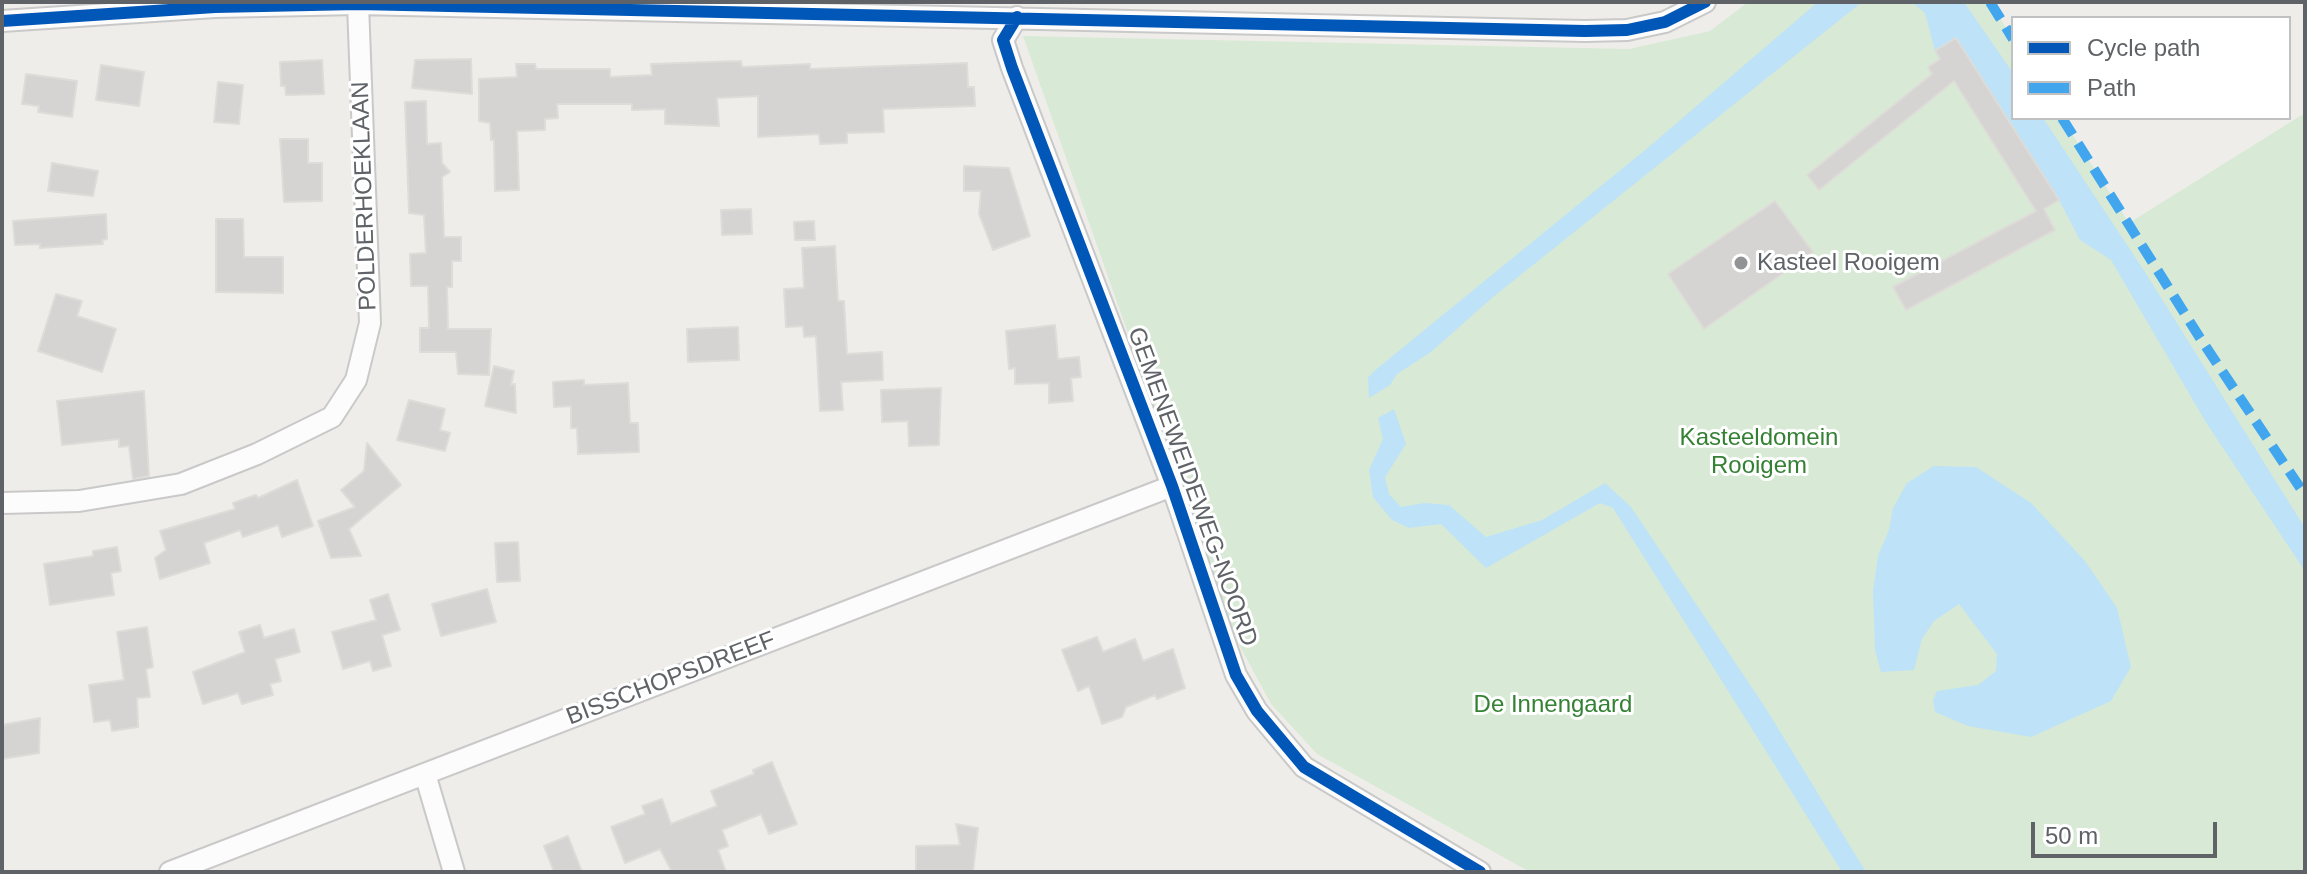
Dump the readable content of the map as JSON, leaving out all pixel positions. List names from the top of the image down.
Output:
{
  "streets": {
    "street": ["POLDERHOEKLAAN", "GEMENEWEIDEWEG-NOORD", "BISSCHOPSDREEF"]
  },
  "crossings": [
    ["GEMENEWEIDEWEG-NOORD", "BISSCHOPSDREEF"]
  ],
  "parks": ["Kasteeldomein Rooigem", "De Innengaard"],
  "places": ["Kasteel Rooigem"],
  "legend": ["Cycle path", "Path"],
  "scale_bar": "50 m"
}
